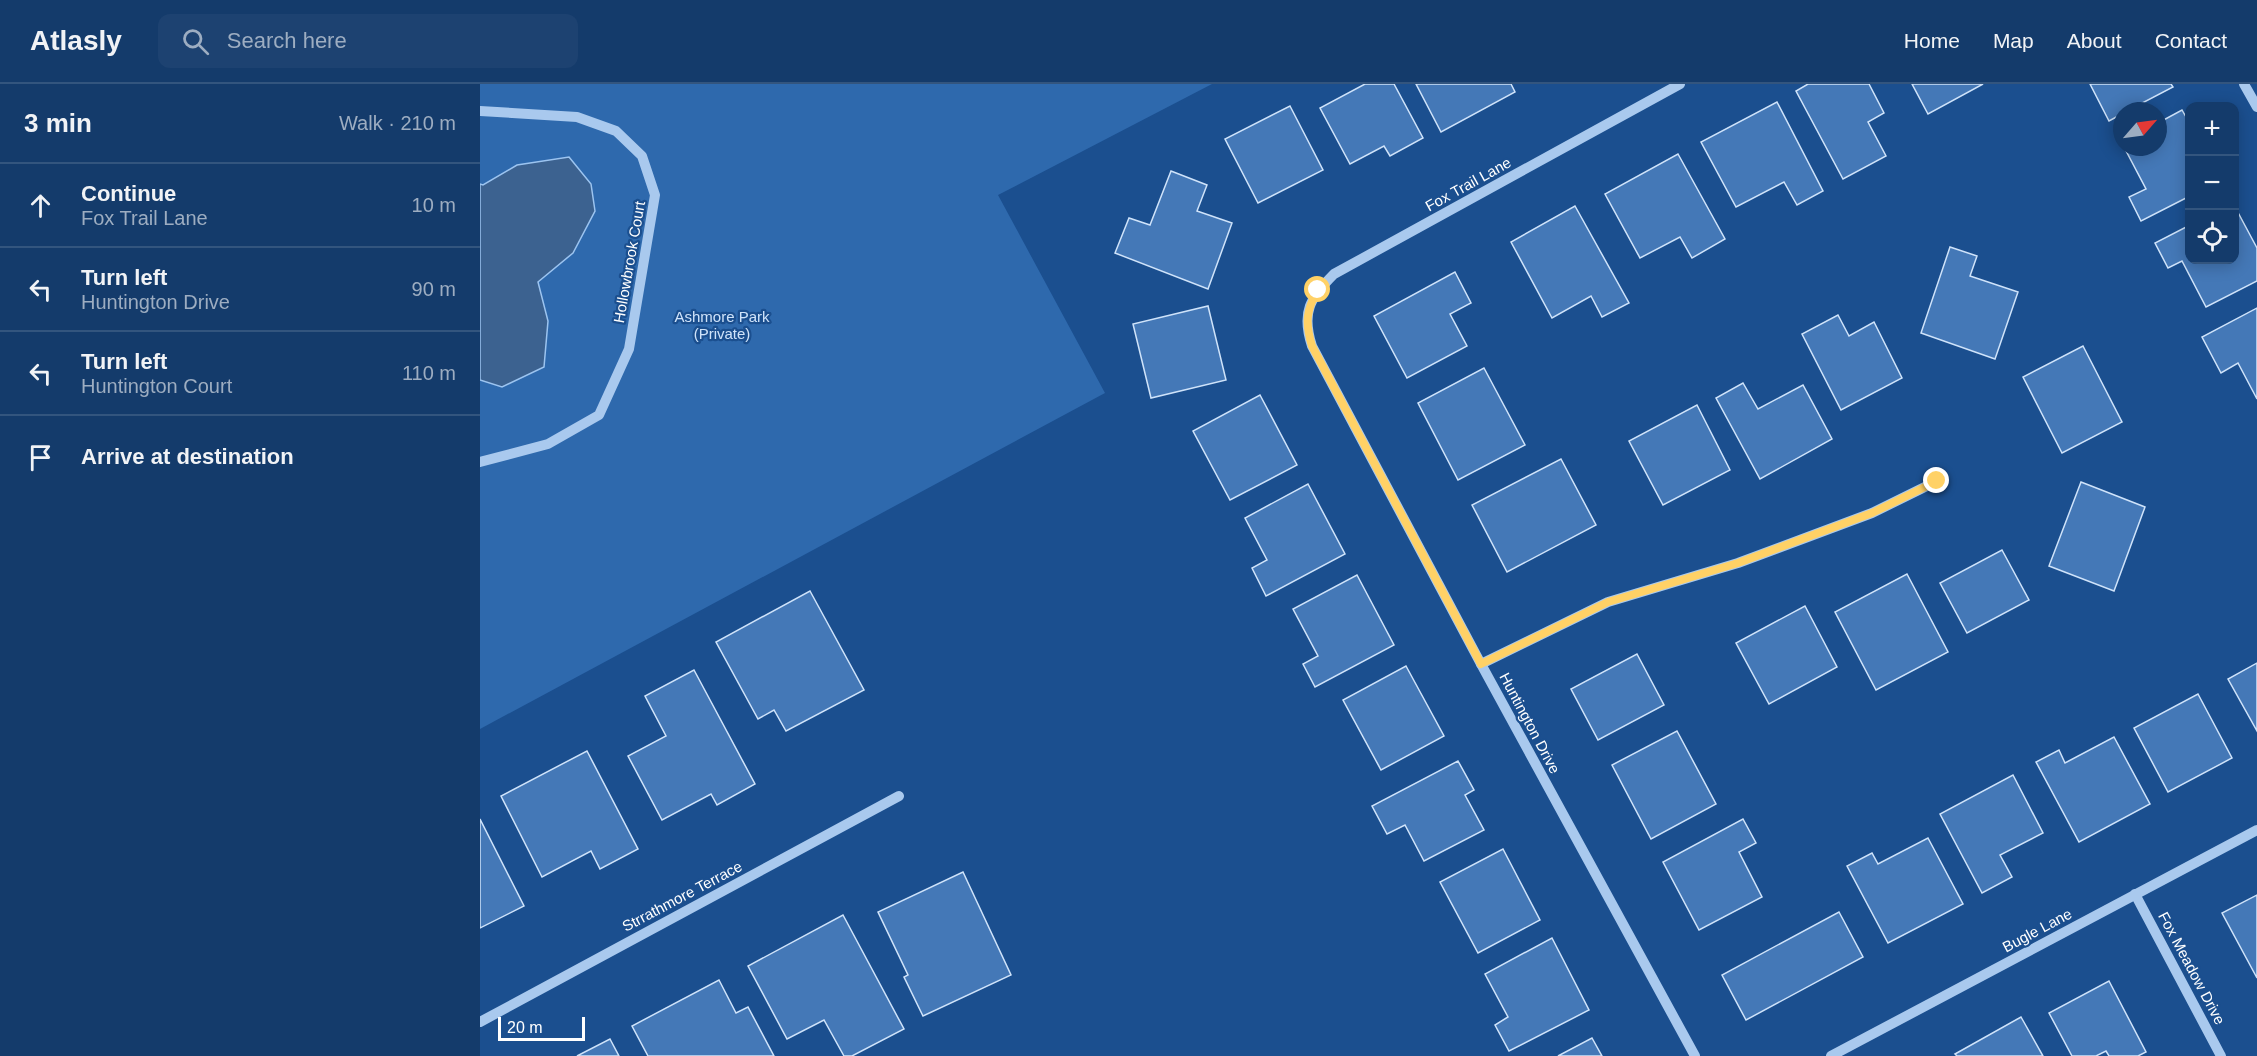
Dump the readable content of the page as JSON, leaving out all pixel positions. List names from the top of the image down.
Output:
{
  "streets": {
    "street": [
      "Fox Trail Lane",
      "Hollowbrook Court",
      "Huntington Drive",
      "Strrathmore Terrace",
      "Bugle Lane",
      "Fox Meadow Drive"
    ]
  },
  "crossings": [
    ["Fox Trail Lane", "Huntington Drive"],
    ["Bugle Lane", "Fox Meadow Drive"]
  ],
  "parks": ["Ashmore Park (Private)"],
  "scale_bar": "20 m",
  "north": "top right",
  "page": {
    "header": "Atlasly",
    "search": "Search here",
    "nav": [
      "Home",
      "Map",
      "About",
      "Contact"
    ],
    "heading": ["3 min", "Walk · 210 m"],
    "map_buttons": ["+", "−"],
    "list": [
      ["Continue", "Fox Trail Lane", "10 m"],
      ["Turn left", "Huntington Drive", "90 m"],
      ["Turn left", "Huntington Court", "110 m"],
      "Arrive at destination"
    ],
    "scale": "20 m"
  }
}
